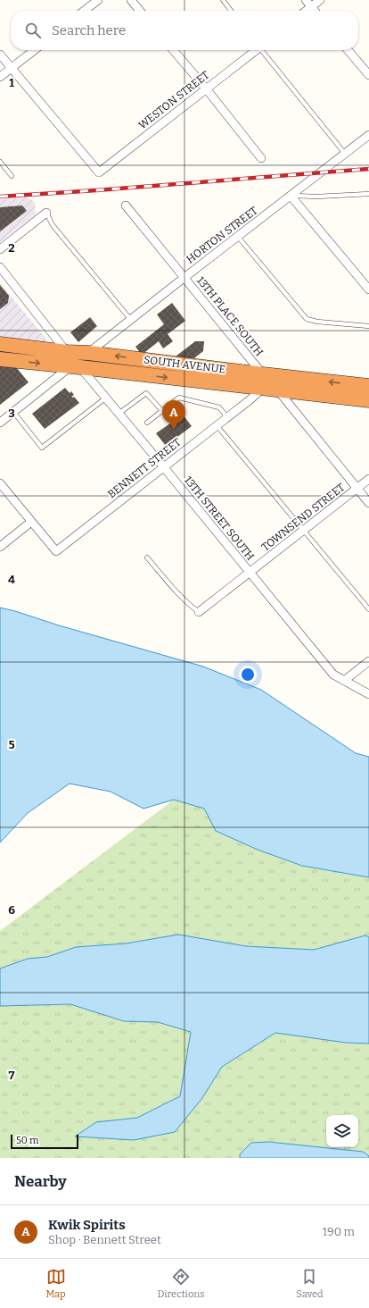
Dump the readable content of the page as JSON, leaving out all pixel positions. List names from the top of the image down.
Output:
{
  "streets": {
    "highway": ["SOUTH AVENUE"],
    "street": [
      "WESTON STREET",
      "HORTON STREET",
      "13TH PLACE SOUTH",
      "BENNETT STREET",
      "TOWNSEND STREET",
      "13TH STREET SOUTH"
    ]
  },
  "crossings": [
    ["HORTON STREET", "13TH PLACE SOUTH"],
    ["HORTON STREET", "SOUTH AVENUE"],
    ["13TH PLACE SOUTH", "SOUTH AVENUE"],
    ["SOUTH AVENUE", "BENNETT STREET"],
    ["SOUTH AVENUE", "13TH STREET SOUTH"],
    ["BENNETT STREET", "13TH STREET SOUTH"],
    ["TOWNSEND STREET", "13TH STREET SOUTH"]
  ],
  "scale_bar": "50 m",
  "page": {
    "search": "Search here",
    "pins": "A",
    "scale": "50 m",
    "heading": "Nearby",
    "list": [
      {
        "mark": "A",
        "name": "Kwik Spirits",
        "note": "Shop · Bennett Street",
        "value": "190 m"
      }
    ],
    "nav": ["Map", "Directions", "Saved"]
  },
  "grid": {
    "rows": [
      "1",
      "2",
      "3",
      "4",
      "5",
      "6",
      "7"
    ]
  }
}
